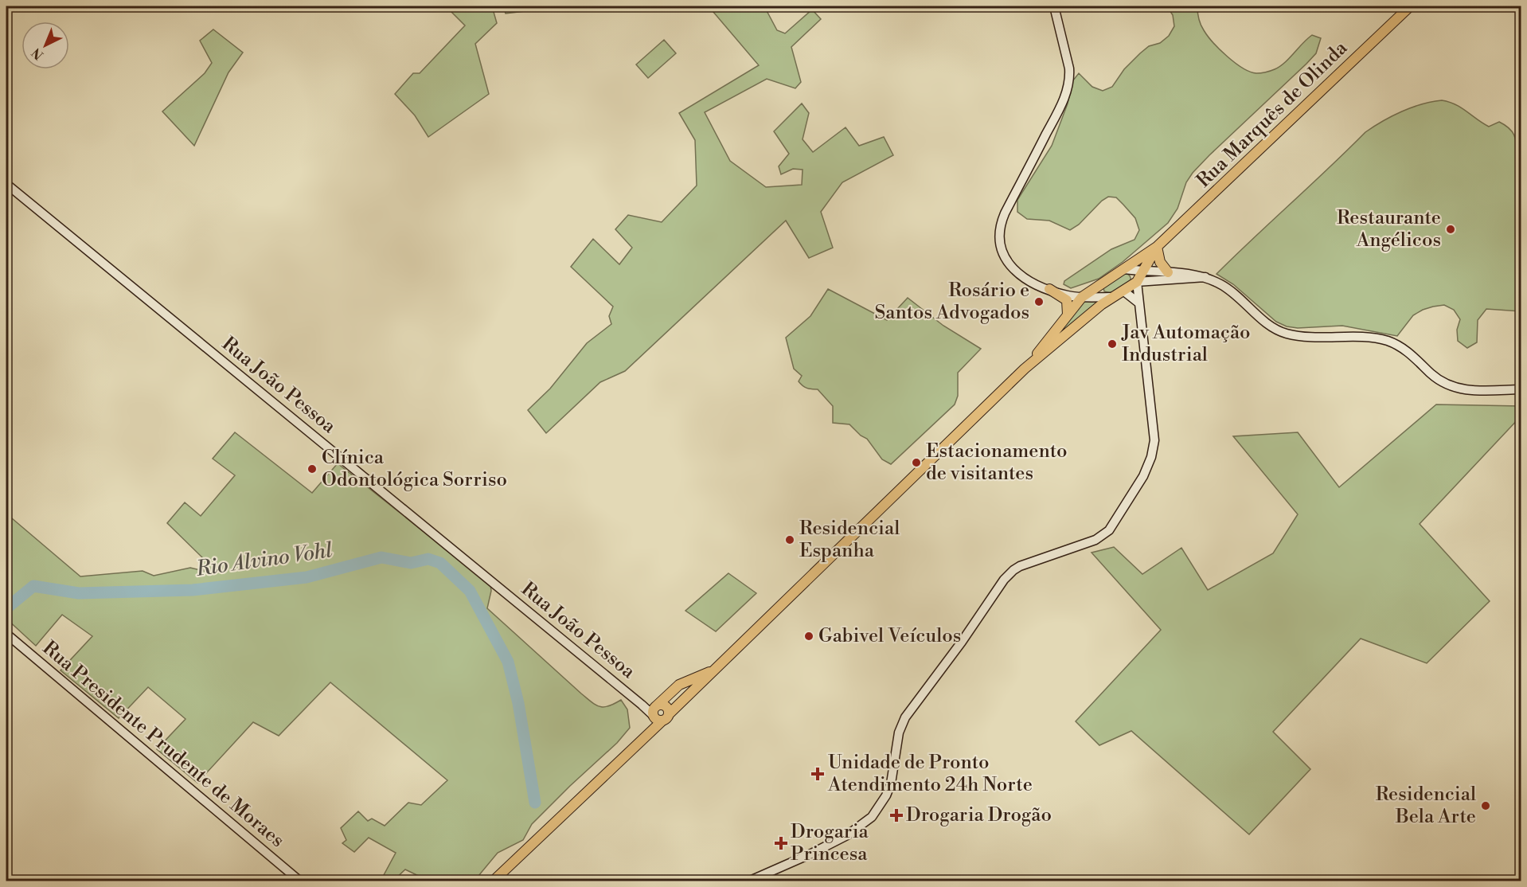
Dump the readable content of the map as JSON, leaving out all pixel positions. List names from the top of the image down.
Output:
{
  "streets": {
    "main road": ["Rua Marquês de Olinda"],
    "street": ["Rua João Pessoa", "Rua Presidente Prudente de Moraes"]
  },
  "crossings": [
    ["Rua Marquês de Olinda", "Rua João Pessoa"]
  ],
  "water": ["Rio Alvino Vohl"],
  "places": {
    "other": [
      "Restaurante Angélicos",
      "Rosário e Santos Advogados",
      "Jav Automação Industrial",
      "Estacionamento de visitantes",
      "Clínica Odontológica Sorriso",
      "Residencial Espanha",
      "Gabivel Veículos",
      "Residencial Bela Arte"
    ],
    "health": ["Unidade de Pronto Atendimento 24h Norte", "Drogaria Drogão", "Drogaria Princesa"]
  },
  "north": "bottom left"
}
